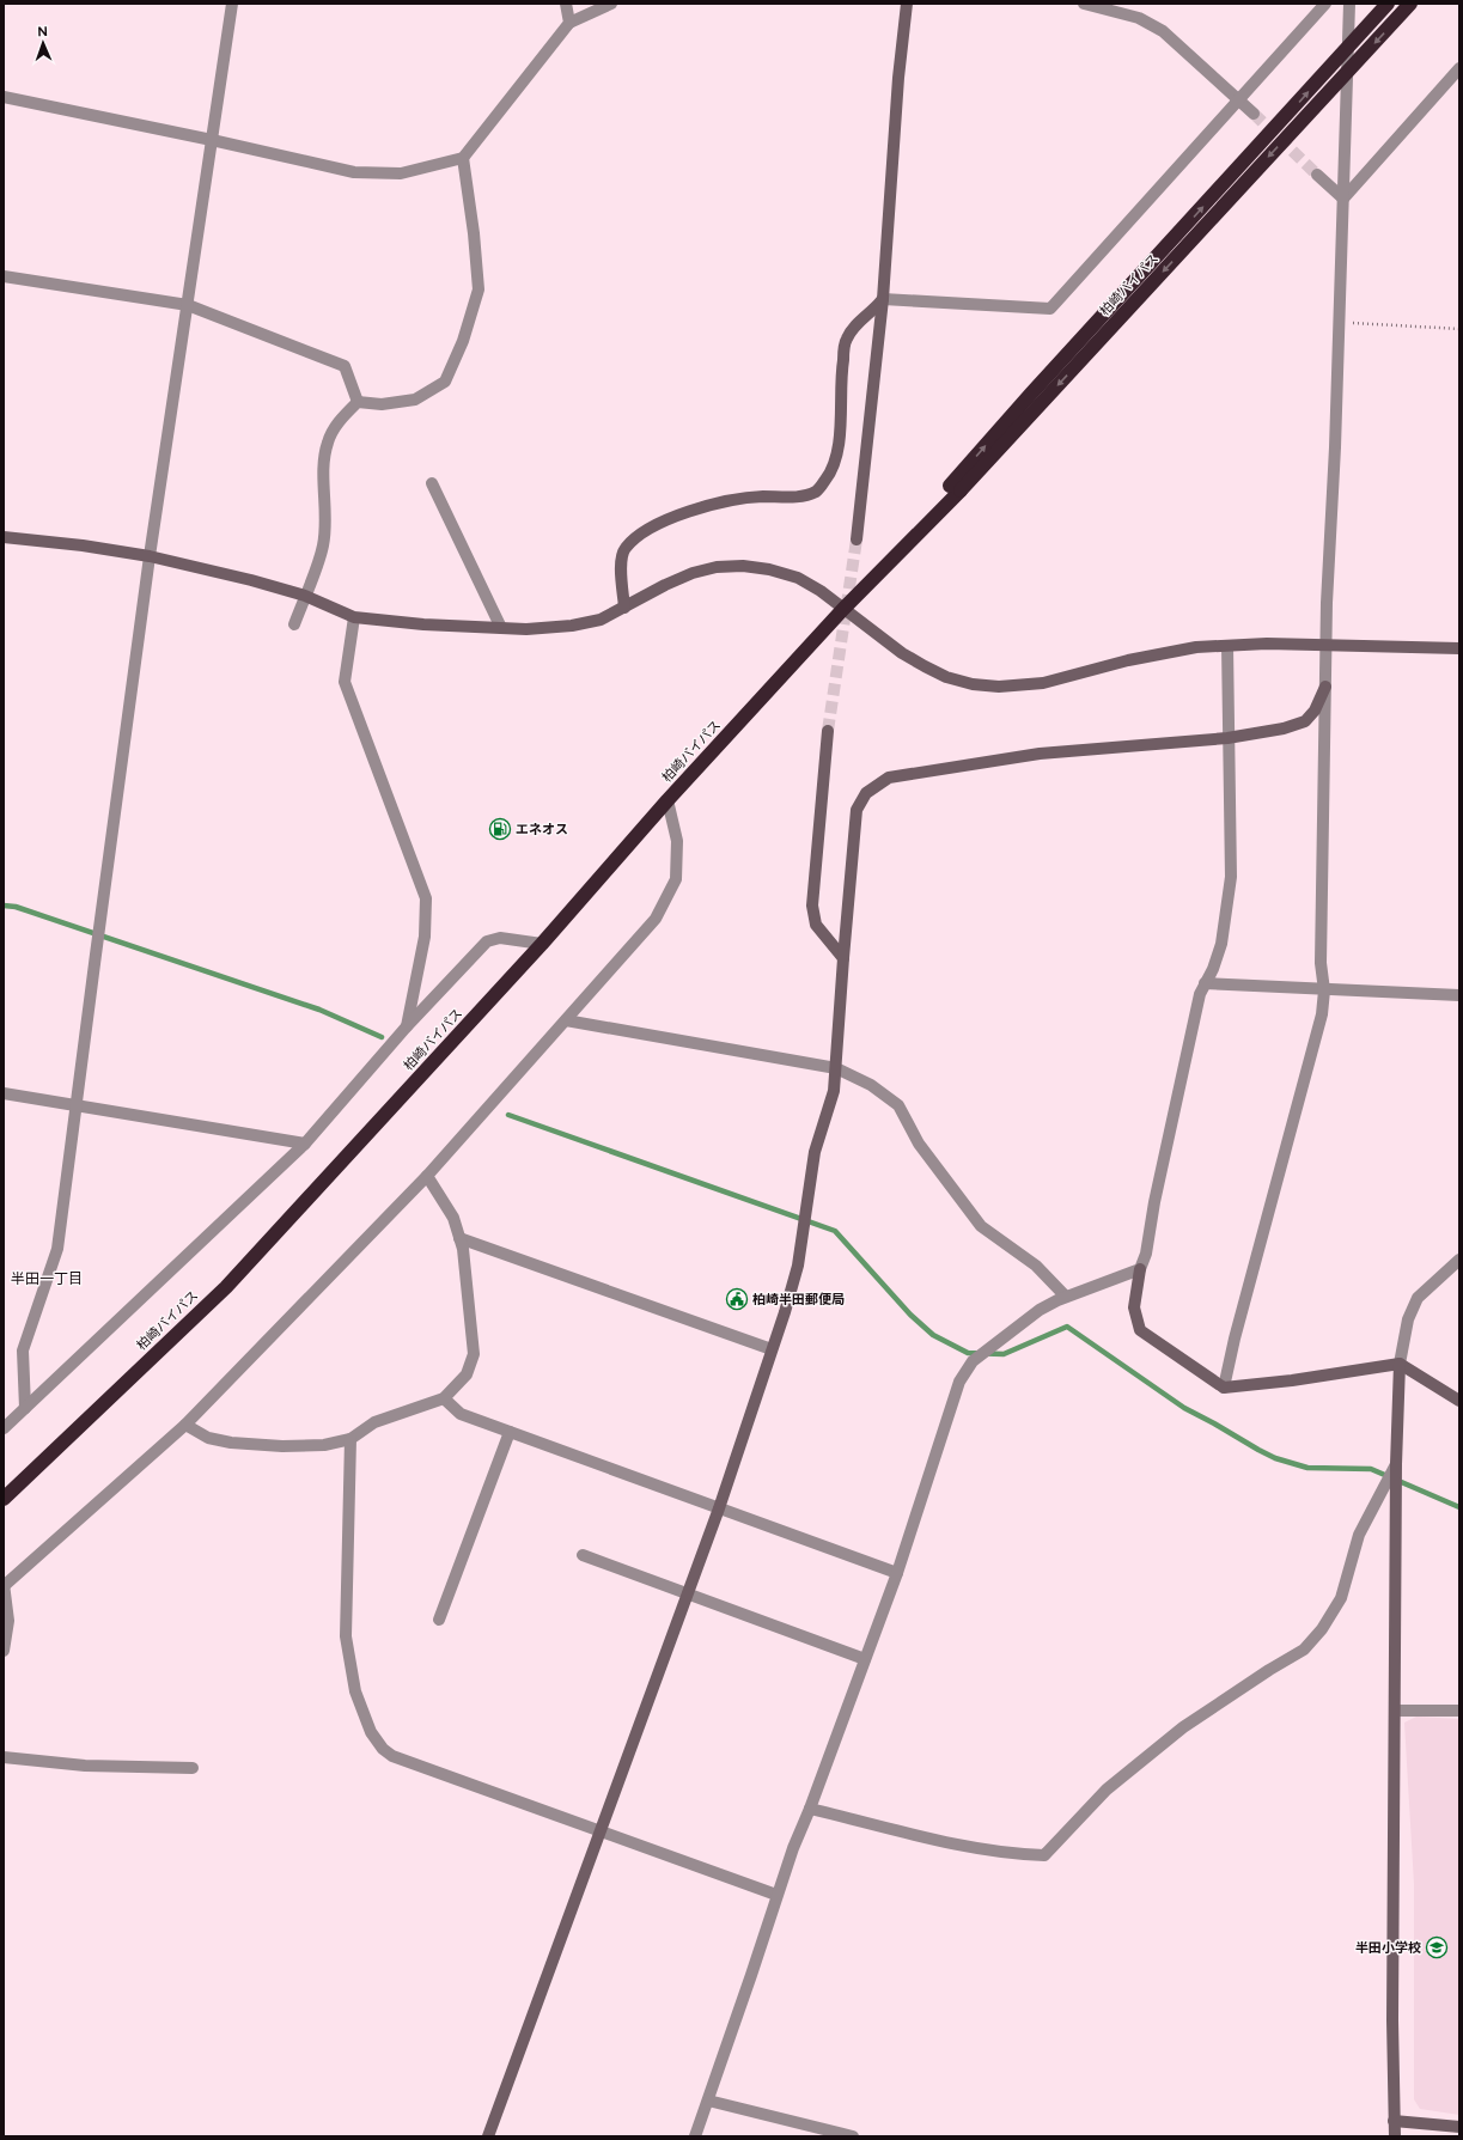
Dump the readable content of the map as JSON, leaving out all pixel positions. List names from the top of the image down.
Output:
{
  "streets": {
    "highway": ["柏崎バイパス"]
  },
  "districts": ["半田一丁目"],
  "places": {
    "fuel station": ["エネオス"],
    "public building": ["柏崎半田郵便局"],
    "school or university": ["半田小学校"]
  },
  "north": "top"
}
